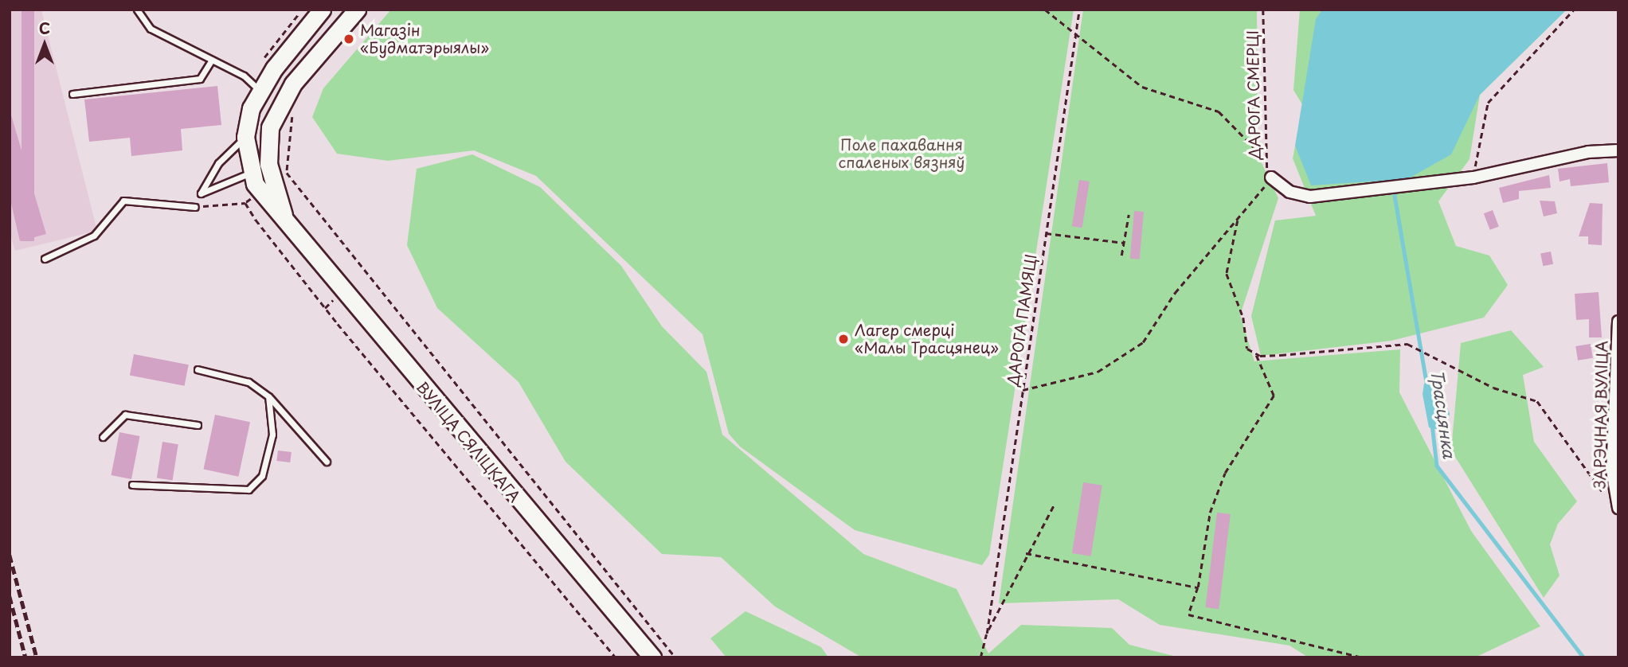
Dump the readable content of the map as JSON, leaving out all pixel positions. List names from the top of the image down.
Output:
{
  "streets": {
    "main road": ["ВУЛІЦА СЯЛІЦКАГА"],
    "street": ["ЗАРЭЧНАЯ ВУЛІЦА"],
    "path": ["ДАРОГА СМЕРЦІ", "ДАРОГА ПАМЯЦІ"]
  },
  "water": ["Трасцянка"],
  "parks": ["Поле пахавання спаленых вязняў"],
  "places": ["Магазін «Будматэрыялы»", "Лагер смерці «Малы Трасцянец»"],
  "north": "top"
}
